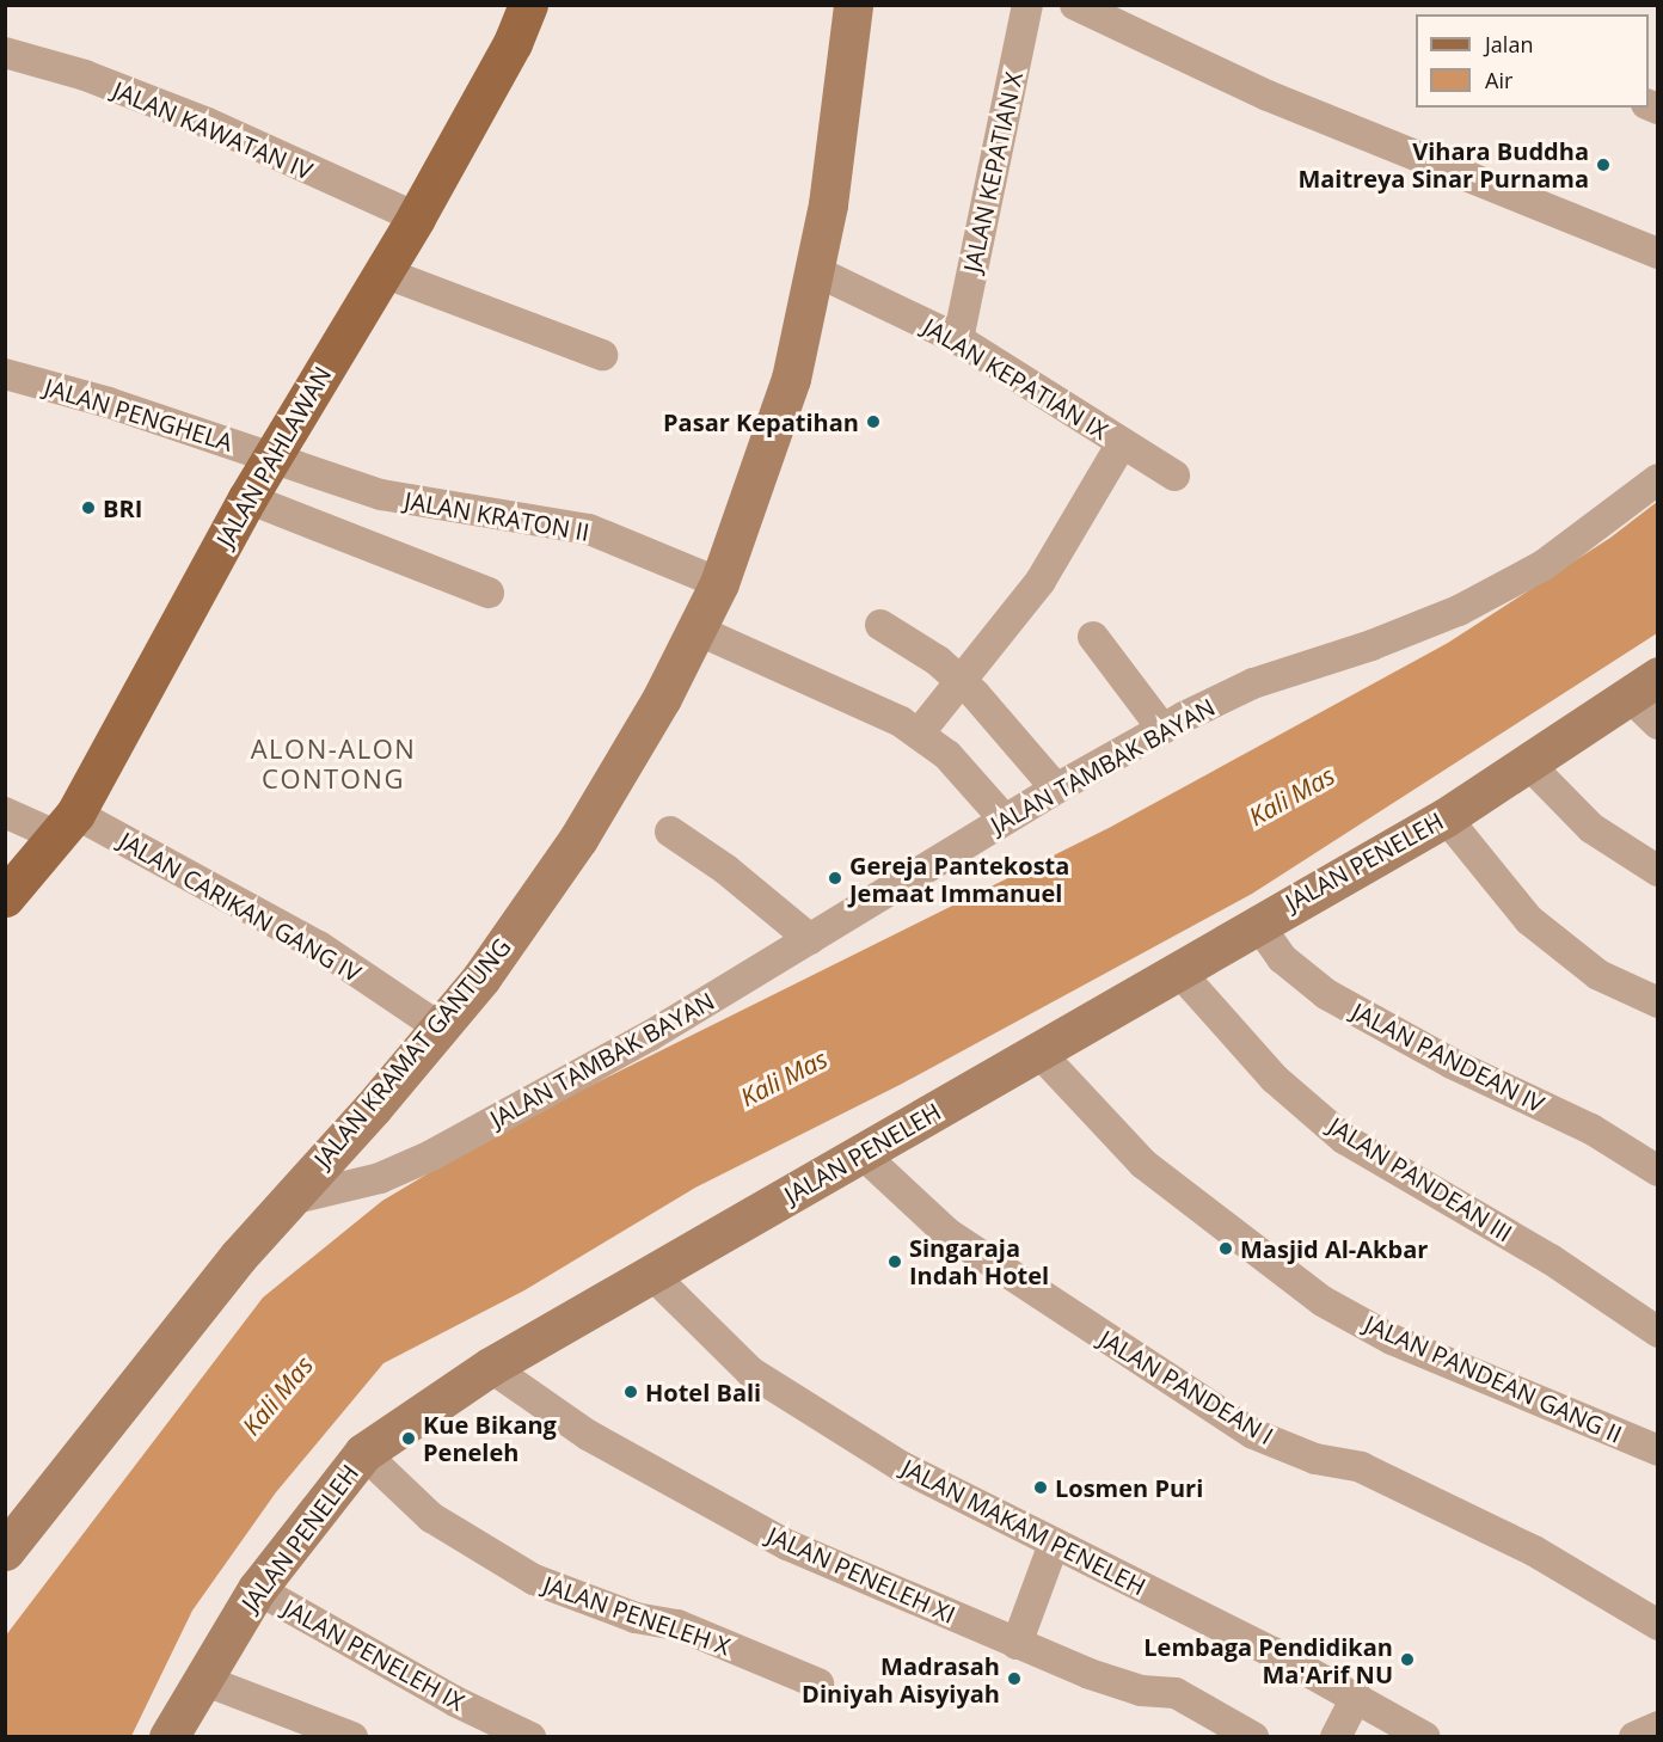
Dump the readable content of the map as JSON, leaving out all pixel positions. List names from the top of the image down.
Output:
{
  "streets": {
    "main road": ["JALAN PAHLAWAN"],
    "street": [
      "JALAN KAWATAN IV",
      "JALAN KEPATIAN X",
      "JALAN KEPATIAN IX",
      "JALAN PENGHELA",
      "JALAN KRATON II",
      "JALAN TAMBAK BAYAN",
      "JALAN PENELEH",
      "JALAN CARIKAN GANG IV",
      "JALAN KRAMAT GANTUNG",
      "JALAN PANDEAN IV",
      "JALAN PANDEAN III",
      "JALAN PANDEAN GANG II",
      "JALAN PANDEAN I",
      "JALAN MAKAM PENELEH",
      "JALAN PENELEH XI",
      "JALAN PENELEH X",
      "JALAN PENELEH IX"
    ]
  },
  "crossings": [
    ["JALAN KAWATAN IV", "JALAN PAHLAWAN"],
    ["JALAN KEPATIAN X", "JALAN KEPATIAN IX"],
    ["JALAN KEPATIAN IX", "JALAN KRAMAT GANTUNG"],
    ["JALAN PENGHELA", "JALAN PAHLAWAN"],
    ["JALAN PENGHELA", "JALAN KRATON II"],
    ["JALAN PAHLAWAN", "JALAN KRATON II"],
    ["JALAN PAHLAWAN", "JALAN CARIKAN GANG IV"],
    ["JALAN KRATON II", "JALAN KRAMAT GANTUNG"],
    ["JALAN TAMBAK BAYAN", "JALAN KRAMAT GANTUNG"],
    ["JALAN PENELEH", "JALAN PANDEAN IV"],
    ["JALAN PENELEH", "JALAN PANDEAN III"],
    ["JALAN PENELEH", "JALAN PANDEAN GANG II"],
    ["JALAN PENELEH", "JALAN PANDEAN I"],
    ["JALAN PENELEH", "JALAN MAKAM PENELEH"],
    ["JALAN PENELEH", "JALAN PENELEH XI"],
    ["JALAN PENELEH", "JALAN PENELEH X"],
    ["JALAN PENELEH", "JALAN PENELEH IX"],
    ["JALAN CARIKAN GANG IV", "JALAN KRAMAT GANTUNG"]
  ],
  "districts": ["ALON-ALON CONTONG"],
  "water": ["Kali Mas"],
  "places": [
    "Vihara Buddha Maitreya Sinar Purnama",
    "Pasar Kepatihan",
    "BRI",
    "Gereja Pantekosta Jemaat Immanuel",
    "Masjid Al-Akbar",
    "Singaraja Indah Hotel",
    "Hotel Bali",
    "Kue Bikang Peneleh",
    "Losmen Puri",
    "Lembaga Pendidikan Ma'Arif NU",
    "Madrasah Diniyah Aisyiyah"
  ],
  "legend": ["Jalan", "Air"]
}
